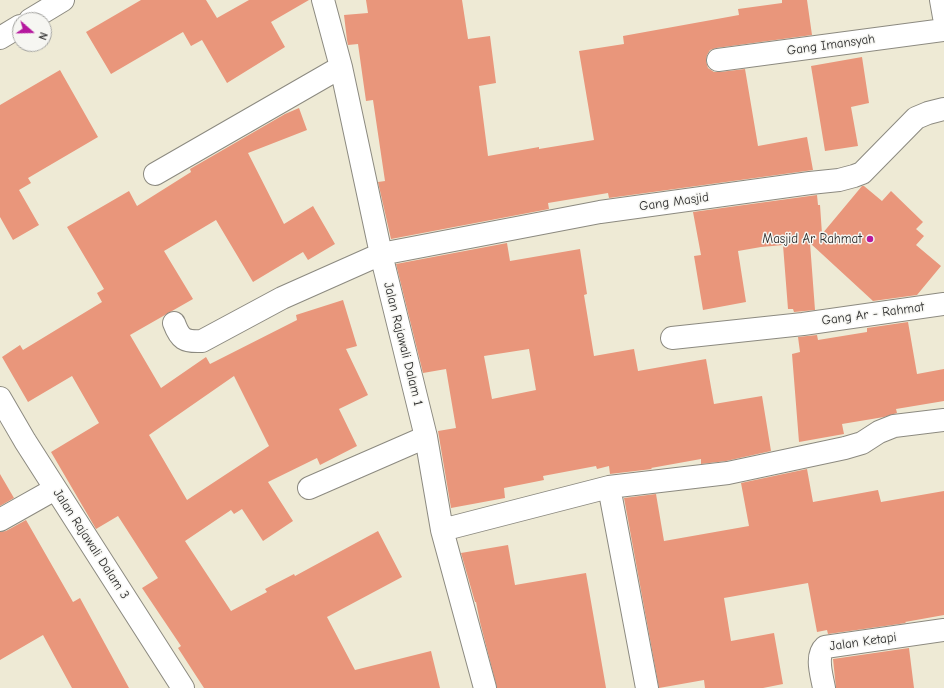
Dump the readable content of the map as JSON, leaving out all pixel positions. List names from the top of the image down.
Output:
{
  "streets": {
    "street": [
      "Gang Imansyah",
      "Gang Masjid",
      "Gang Ar - Rahmat",
      "Jalan Rajawali Dalam 1",
      "Jalan Rajawali Dalam 3",
      "Jalan Ketapi"
    ]
  },
  "crossings": [
    ["Gang Masjid", "Jalan Rajawali Dalam 1"]
  ],
  "places": ["Masjid Ar Rahmat"],
  "north": "right"
}
